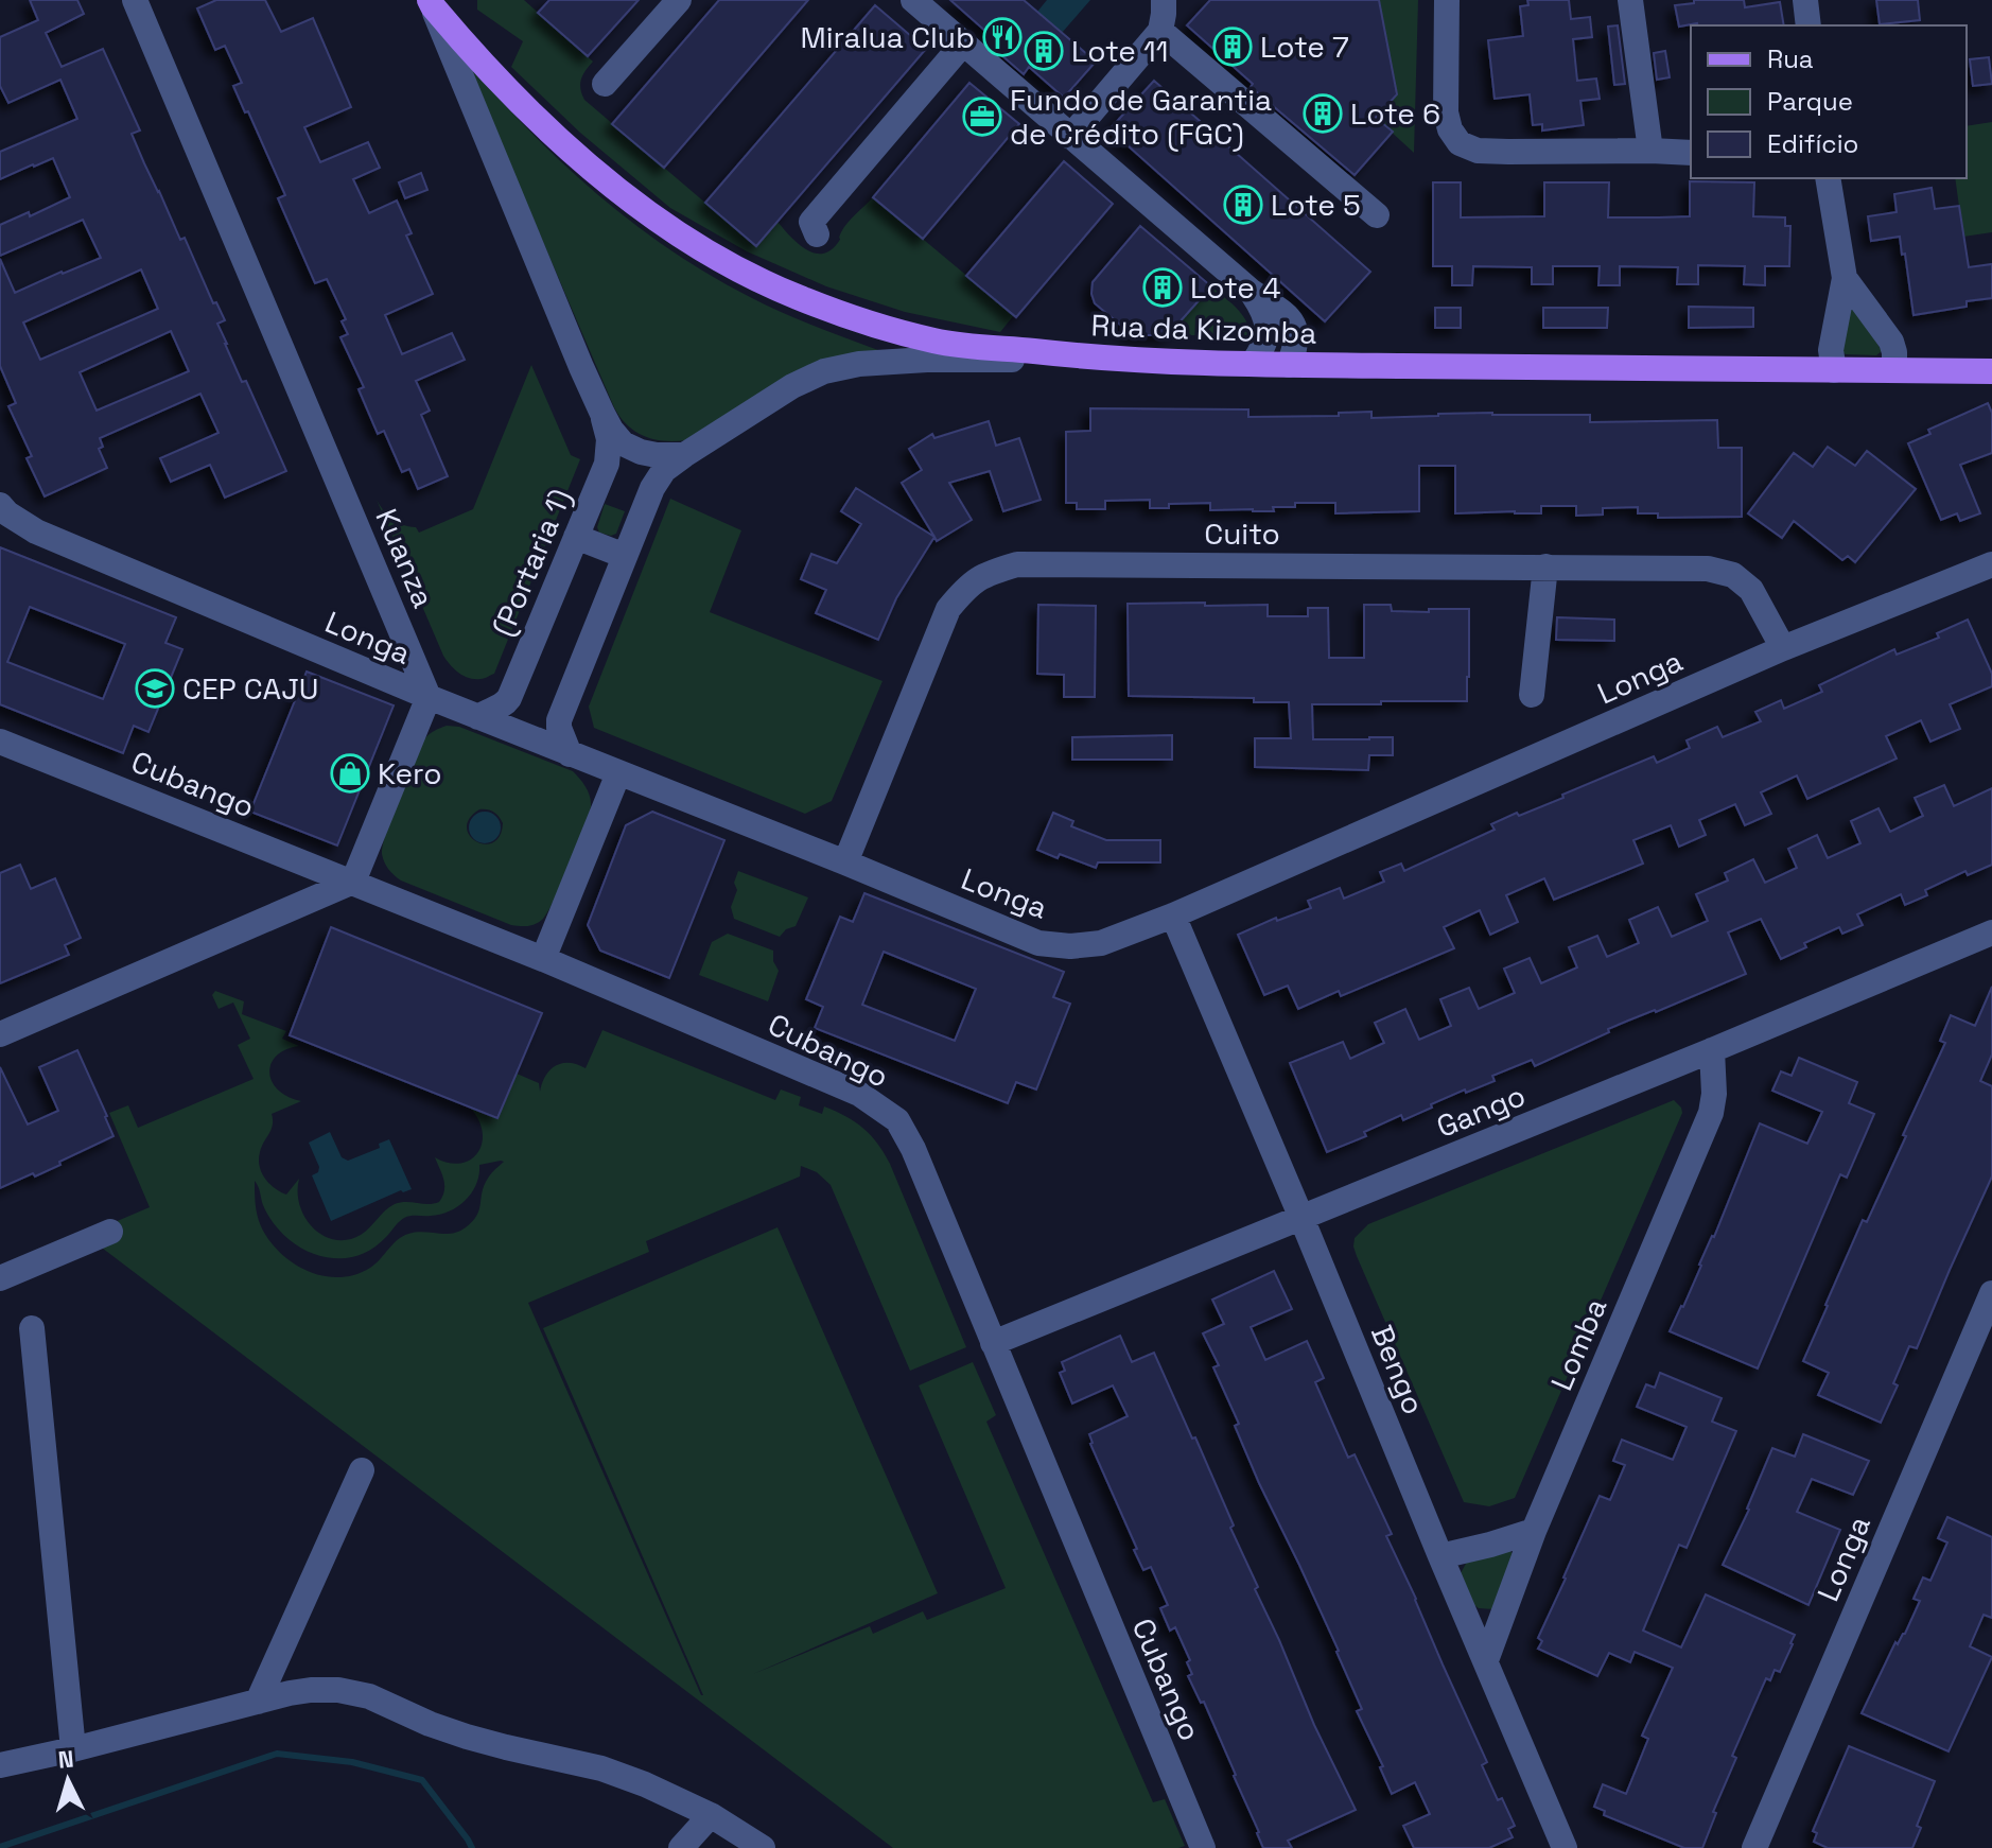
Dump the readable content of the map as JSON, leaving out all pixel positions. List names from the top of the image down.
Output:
{
  "streets": {
    "main road": ["Rua da Kizomba"],
    "street": [
      "Cuito",
      "Kuanza",
      "(Portaria 1)",
      "Longa",
      "Cubango",
      "Gango",
      "Lomba",
      "Bengo"
    ]
  },
  "crossings": [
    ["Cuito", "Longa"],
    ["Kuanza", "Longa"],
    ["(Portaria 1)", "Longa"],
    ["Longa", "Bengo"],
    ["Cubango", "Gango"],
    ["Gango", "Lomba"],
    ["Gango", "Bengo"],
    ["Lomba", "Bengo"]
  ],
  "places": {
    "restaurant": ["Miralua Club"],
    "building": [
      "Lote 7",
      "Lote 11",
      "Lote 6",
      "Lote 5",
      "Lote 4"
    ],
    "office": ["Fundo de Garantia de Crédito (FGC)"],
    "school or university": ["CEP CAJU"],
    "shop": ["Kero"]
  },
  "legend": ["Rua", "Parque", "Edifício"],
  "north": "top"
}
